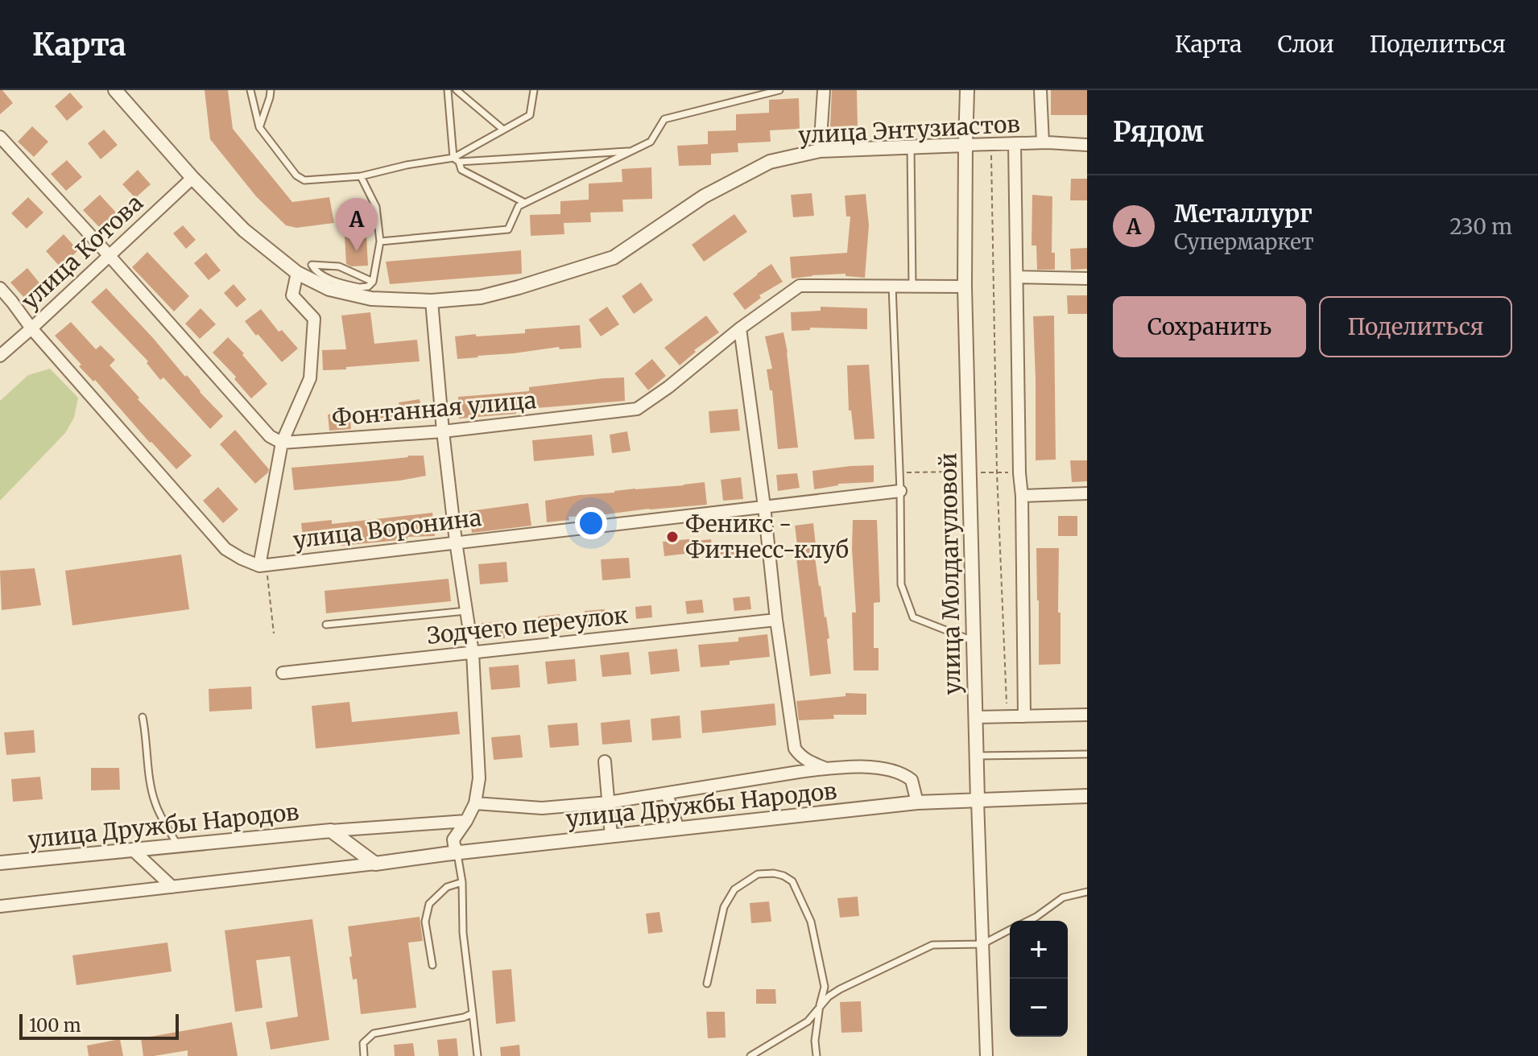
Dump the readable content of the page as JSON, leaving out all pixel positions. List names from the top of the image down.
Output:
{
  "streets": {
    "street": [
      "улица Энтузиастов",
      "улица Котова",
      "Фонтанная улица",
      "улица Воронина",
      "улица Молдагуловой",
      "Зодчего переулок",
      "улица Дружбы Народов"
    ]
  },
  "crossings": [
    ["улица Энтузиастов", "улица Котова"],
    ["улица Энтузиастов", "улица Молдагуловой"],
    ["Фонтанная улица", "улица Молдагуловой"],
    ["улица Молдагуловой", "улица Дружбы Народов"]
  ],
  "places": ["Феникс - Фитнесс-клуб"],
  "scale_bar": "100 m",
  "page": {
    "header": "Карта",
    "nav": ["Карта", "Слои", "Поделиться"],
    "heading": "Рядом",
    "list": [
      {
        "mark": "A",
        "name": "Металлург",
        "note": "Супермаркет",
        "value": "230 m"
      }
    ],
    "pins": "A",
    "buttons": ["Сохранить", "Поделиться"],
    "map_buttons": ["+", "−"],
    "scale": "100 m"
  }
}
